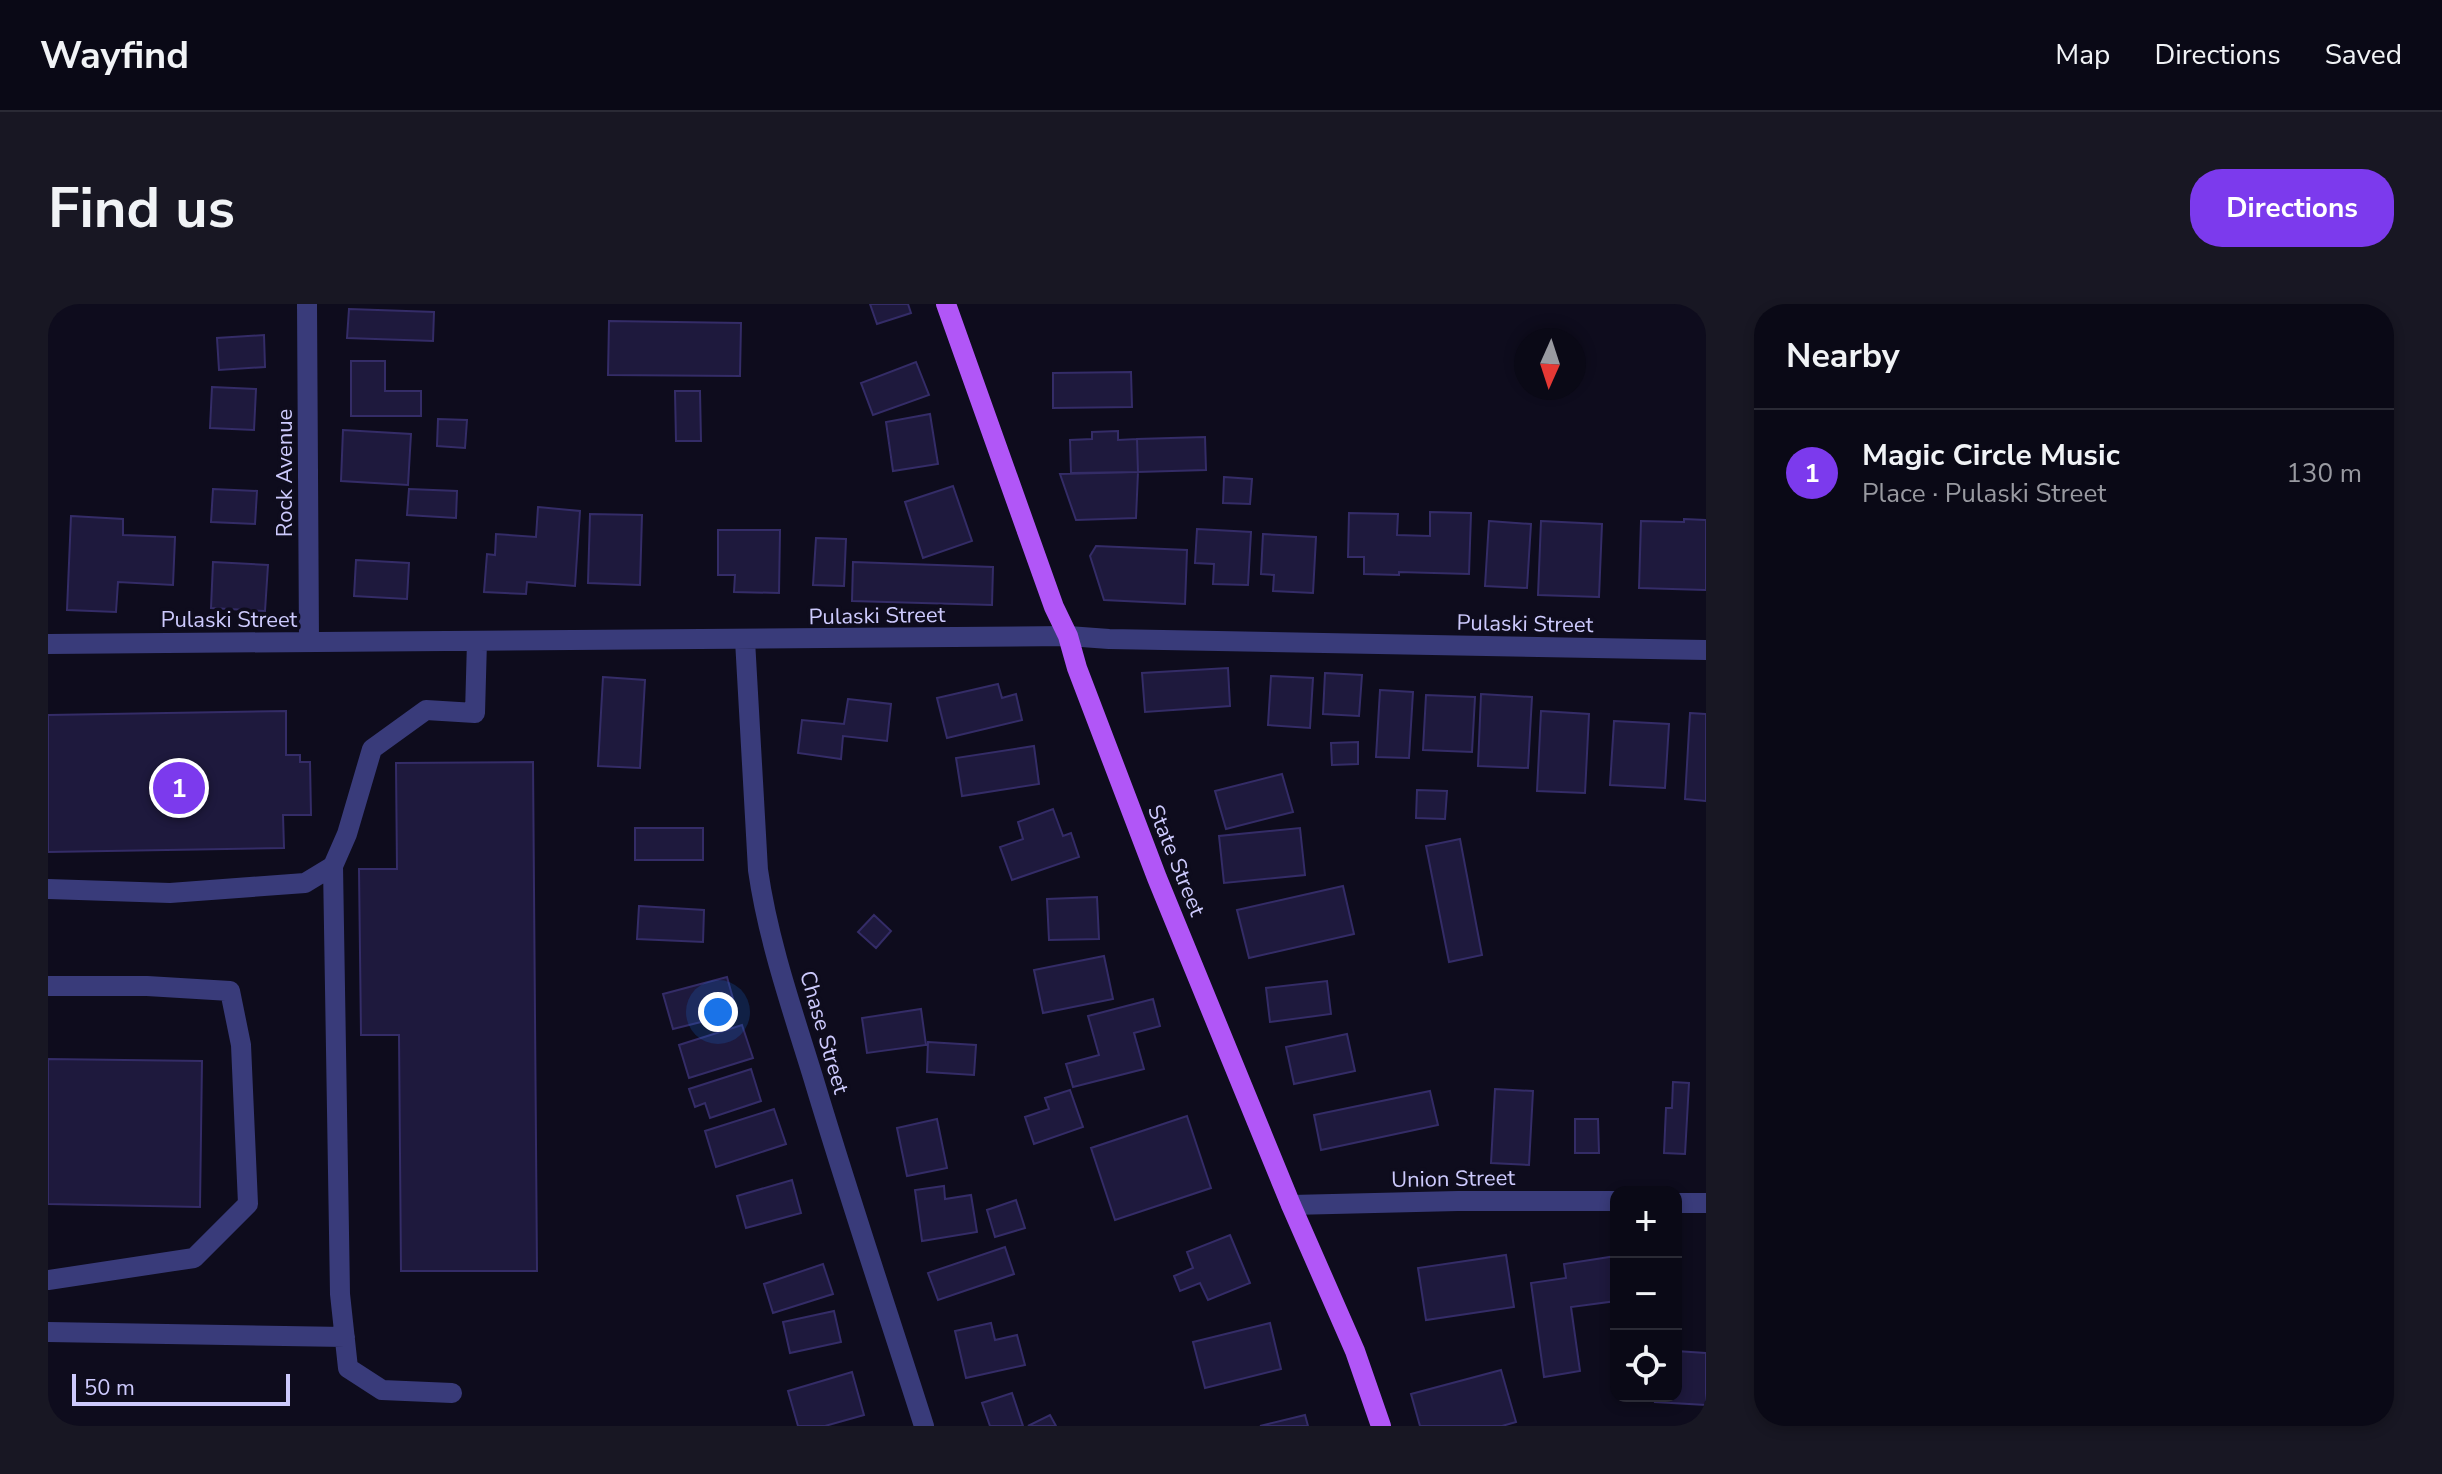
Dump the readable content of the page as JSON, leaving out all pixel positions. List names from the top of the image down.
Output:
{
  "streets": {
    "main road": ["State Street"],
    "street": [
      "Rock Avenue",
      "Pulaski Street",
      "Chase Street",
      "Union Street"
    ]
  },
  "crossings": [
    ["Rock Avenue", "Pulaski Street"],
    ["Pulaski Street", "State Street"],
    ["Pulaski Street", "Chase Street"],
    ["State Street", "Union Street"]
  ],
  "scale_bar": "50 m",
  "north": "bottom",
  "page": {
    "header": "Wayfind",
    "nav": ["Map", "Directions", "Saved"],
    "buttons": "Directions",
    "title": "Find us",
    "heading": "Nearby",
    "list": [
      {
        "mark": "1",
        "name": "Magic Circle Music",
        "note": "Place · Pulaski Street",
        "value": "130 m"
      }
    ],
    "pins": "1",
    "map_buttons": ["+", "−"],
    "scale": "50 m"
  }
}
